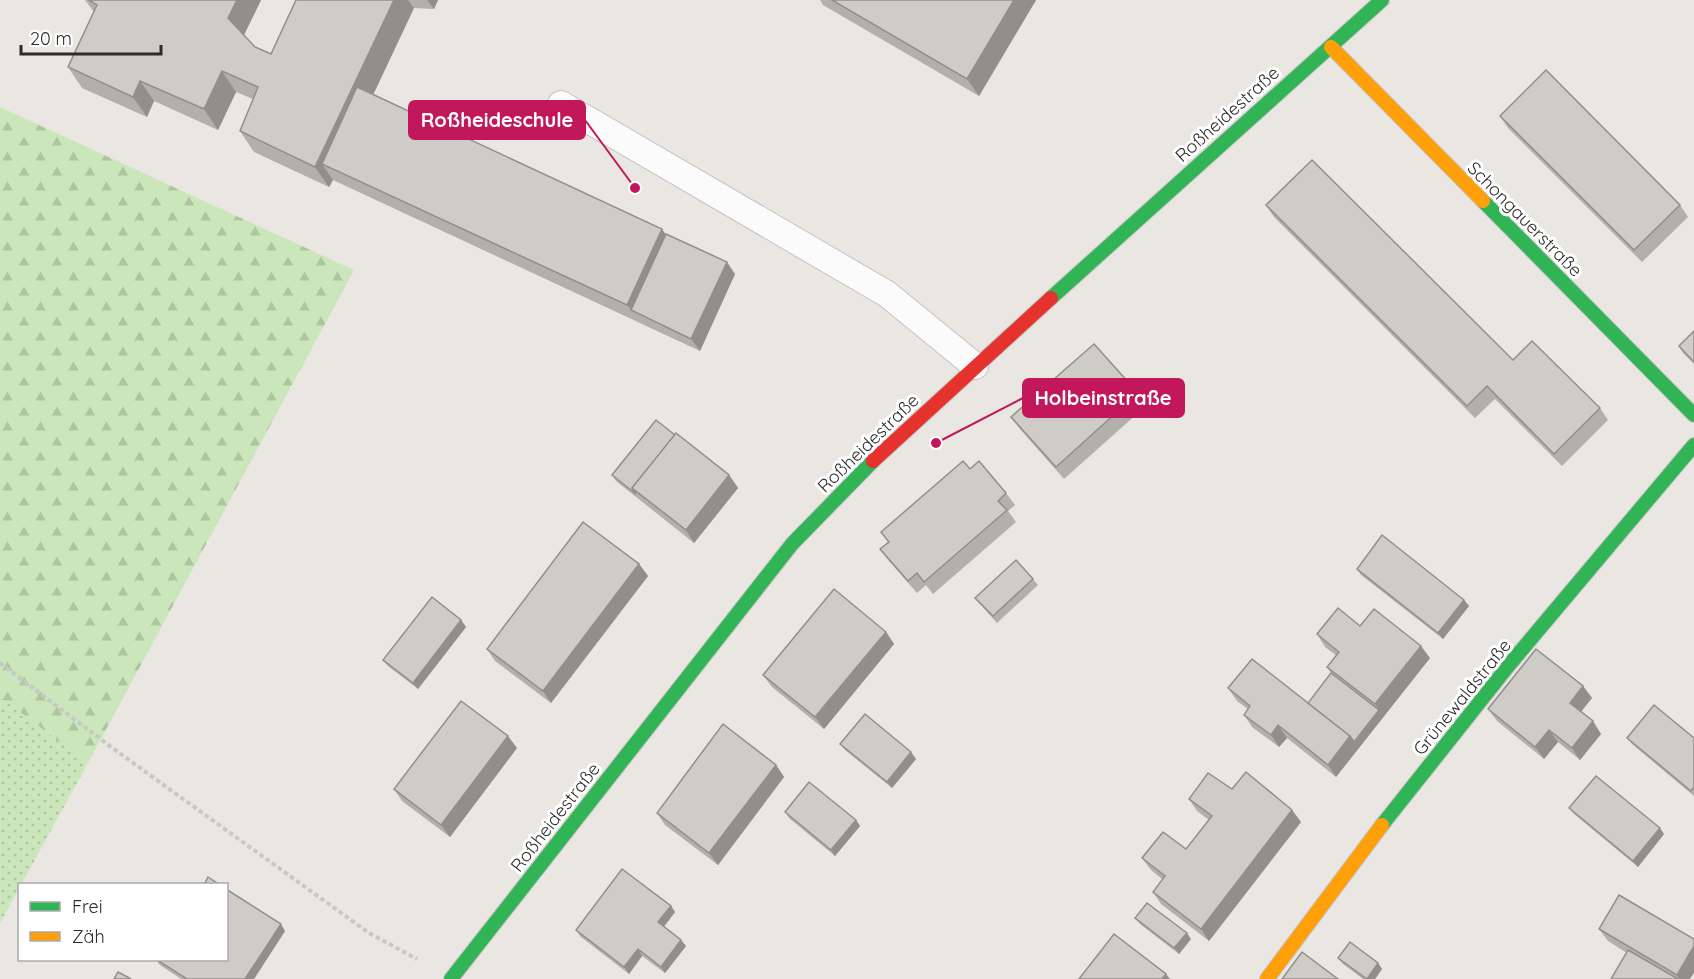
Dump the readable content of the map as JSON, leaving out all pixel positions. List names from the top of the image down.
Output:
{
  "streets": {
    "street": ["Roßheidestraße", "Schongauerstraße", "Grünewaldstraße"]
  },
  "crossings": [
    ["Roßheidestraße", "Schongauerstraße"]
  ],
  "places": ["Roßheideschule", "Holbeinstraße"],
  "legend": ["Frei", "Zäh"],
  "scale_bar": "20 m"
}
